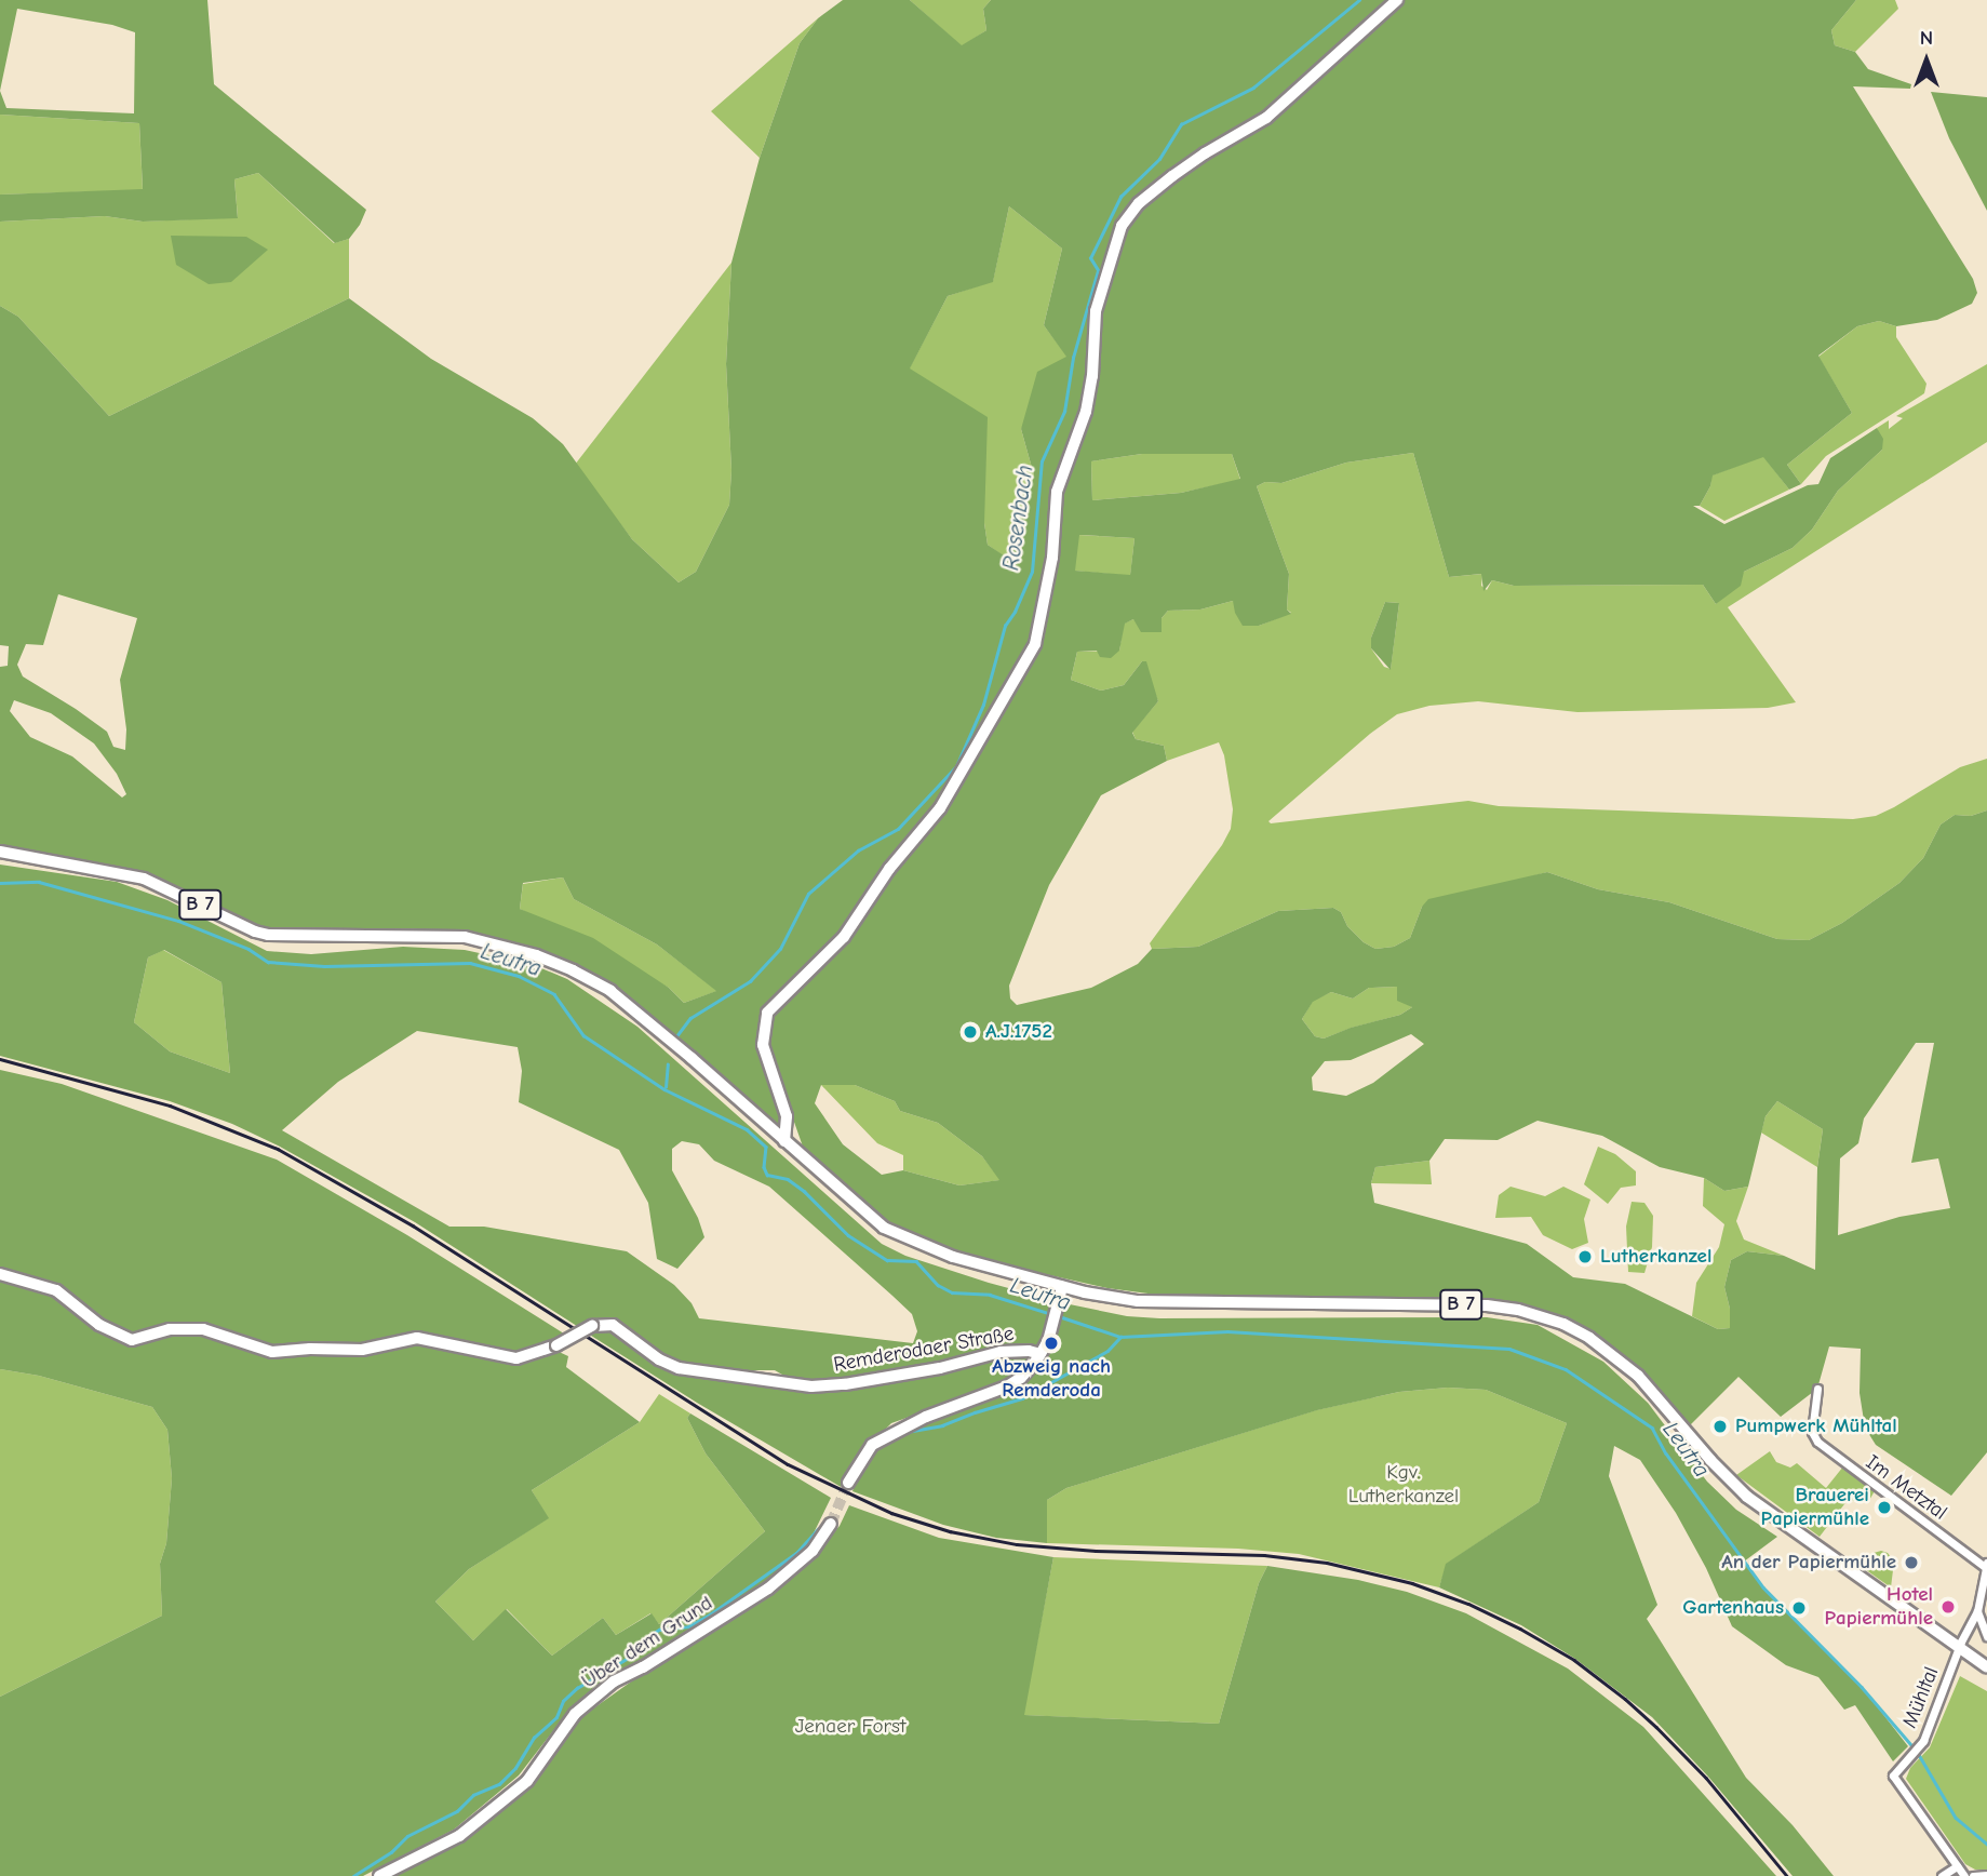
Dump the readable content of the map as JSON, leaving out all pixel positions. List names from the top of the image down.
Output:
{
  "streets": {
    "main road": ["B 7"],
    "street": [
      "Remderodaer Straße",
      "Im Metztal",
      "Über dem Grund",
      "Mühltal"
    ]
  },
  "crossings": [
    ["B 7", "Mühltal"]
  ],
  "water": ["Rosenbach", "Leutra"],
  "parks": ["Kgv. Lutherkanzel", "Jenaer Forst"],
  "places": [
    "A.J.1752",
    "Lutherkanzel",
    "Abzweig nach Remderoda",
    "Pumpwerk Mühltal",
    "Brauerei Papiermühle",
    "An der Papiermühle",
    "Hotel Papiermühle",
    "Gartenhaus"
  ],
  "north": "top"
}
